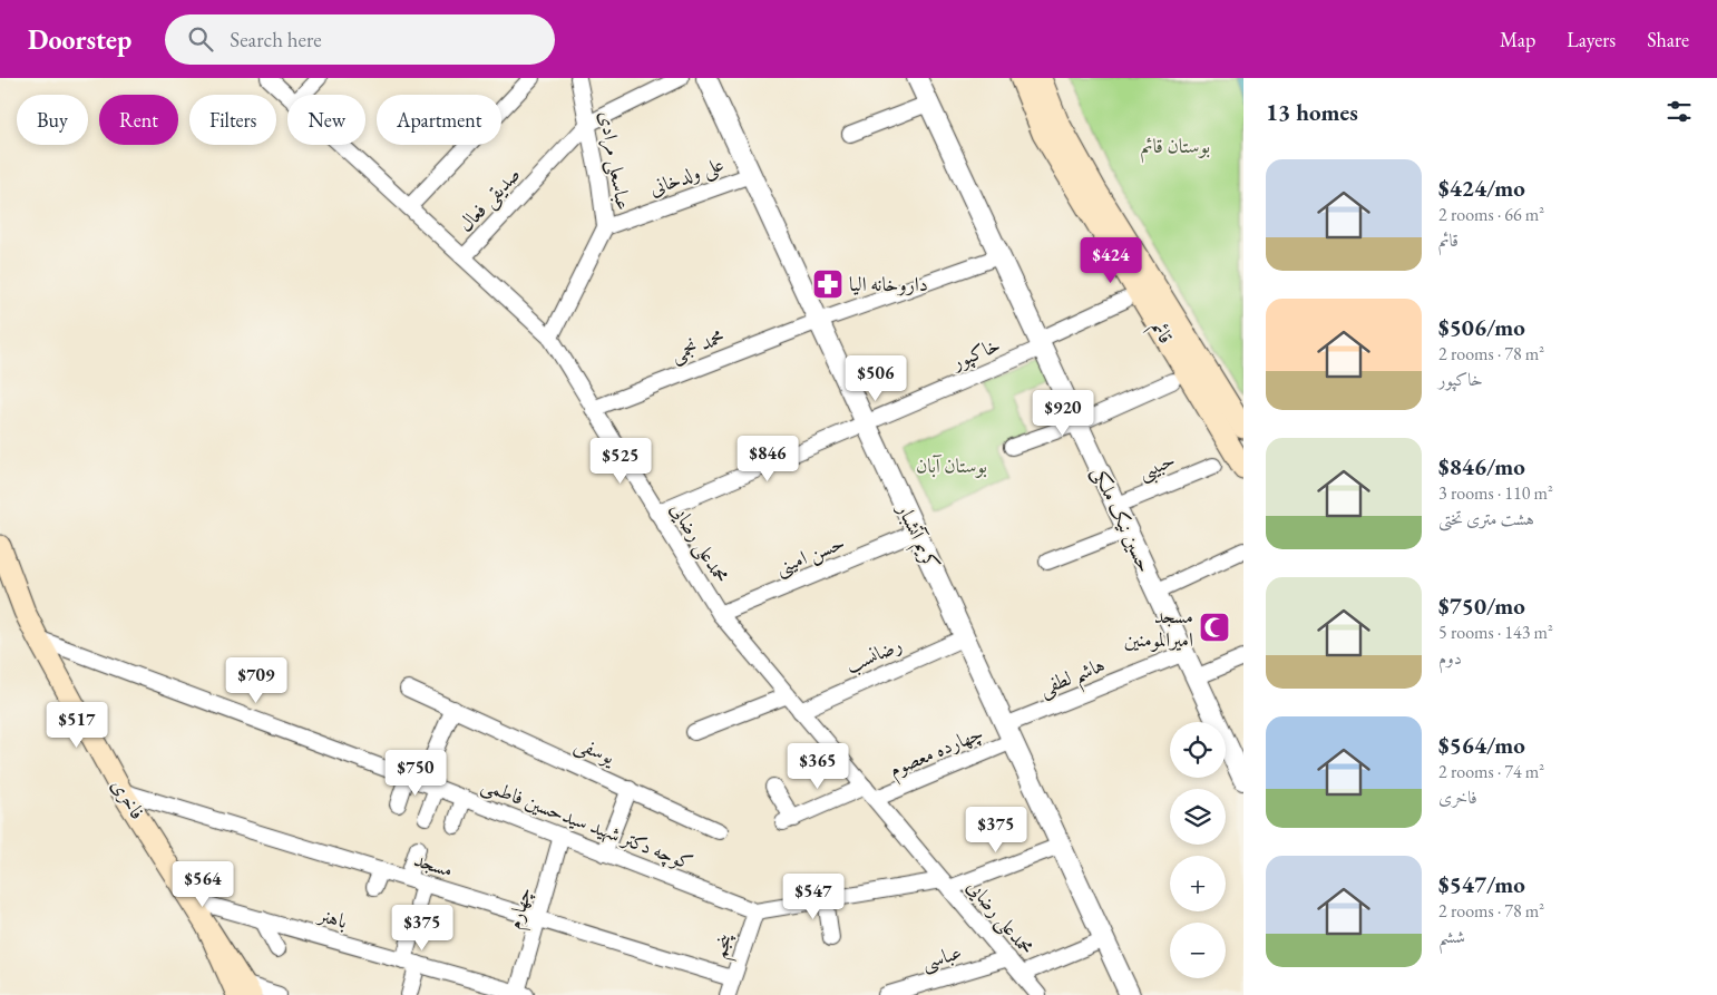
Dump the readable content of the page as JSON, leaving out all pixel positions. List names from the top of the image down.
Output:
{
  "streets": {
    "main road": ["قائم", "فاخری"],
    "street": [
      "عباسعلی مرادی",
      "علی ولدخانی",
      "صدیقی فعال",
      "محمد نجمی",
      "خاکپور",
      "حبیبی",
      "حسین نیک ملکی",
      "کریم آتشبار",
      "محمدعلی رضایی",
      "حسن امینی",
      "رضانسب",
      "هاشم لطفی",
      "یوسفی",
      "چهارده معصوم",
      "کوچه دکتر شهید سیدحسین فاطمی",
      "مسجد",
      "چهارم",
      "باهنر",
      "پنجم",
      "عباسی"
    ]
  },
  "crossings": [
    ["عباسعلی مرادی", "علی ولدخانی"],
    ["عباسعلی مرادی", "صدیقی فعال"],
    ["عباسعلی مرادی", "محمدعلی رضایی"],
    ["علی ولدخانی", "کریم آتشبار"],
    ["صدیقی فعال", "محمدعلی رضایی"],
    ["محمد نجمی", "حسین نیک ملکی"],
    ["محمد نجمی", "کریم آتشبار"],
    ["محمد نجمی", "محمدعلی رضایی"],
    ["خاکپور", "حسین نیک ملکی"],
    ["خاکپور", "کریم آتشبار"],
    ["خاکپور", "محمدعلی رضایی"],
    ["حبیبی", "حسین نیک ملکی"],
    ["حسین نیک ملکی", "هاشم لطفی"],
    ["کریم آتشبار", "حسن امینی"],
    ["کریم آتشبار", "رضانسب"],
    ["کریم آتشبار", "هاشم لطفی"],
    ["کریم آتشبار", "چهارده معصوم"],
    ["محمدعلی رضایی", "حسن امینی"],
    ["محمدعلی رضایی", "رضانسب"],
    ["محمدعلی رضایی", "چهارده معصوم"],
    ["محمدعلی رضایی", "عباسی"],
    ["هاشم لطفی", "چهارده معصوم"],
    ["فاخری", "کوچه دکتر شهید سیدحسین فاطمی"],
    ["فاخری", "مسجد"],
    ["فاخری", "باهنر"],
    ["کوچه دکتر شهید سیدحسین فاطمی", "چهارم"],
    ["کوچه دکتر شهید سیدحسین فاطمی", "پنجم"],
    ["مسجد", "چهارم"],
    ["مسجد", "پنجم"],
    ["چهارم", "باهنر"]
  ],
  "parks": ["بوستان قائم", "بوستان آبان"],
  "places": {
    "pharmacy": ["داروخانه الیا"],
    "mosque": ["مسجد امیرالمومنین"]
  },
  "page": {
    "header": "Doorstep",
    "search": "Search here",
    "nav": ["Map", "Layers", "Share"],
    "heading": "13 homes",
    "chip": [
      "Buy",
      "Rent",
      "Filters",
      "New",
      "Apartment"
    ],
    "list": [
      {
        "name": "$424/mo",
        "note": "2 rooms · 66 m² · قائم"
      },
      {
        "name": "$506/mo",
        "note": "2 rooms · 78 m² · خاکپور"
      },
      {
        "name": "$846/mo",
        "note": "3 rooms · 110 m² · هشت متری تختی"
      },
      {
        "name": "$750/mo",
        "note": "5 rooms · 143 m² · دوم"
      },
      {
        "name": "$564/mo",
        "note": "2 rooms · 74 m² · فاخری"
      },
      {
        "name": "$547/mo",
        "note": "2 rooms · 78 m² · ششم"
      }
    ],
    "price": [
      "$424",
      "$506",
      "$920",
      "$846",
      "$525",
      "$709",
      "$517",
      "$365",
      "$750",
      "$375",
      "$564",
      "$547",
      "$375"
    ],
    "map_buttons": ["+", "−"]
  }
}
